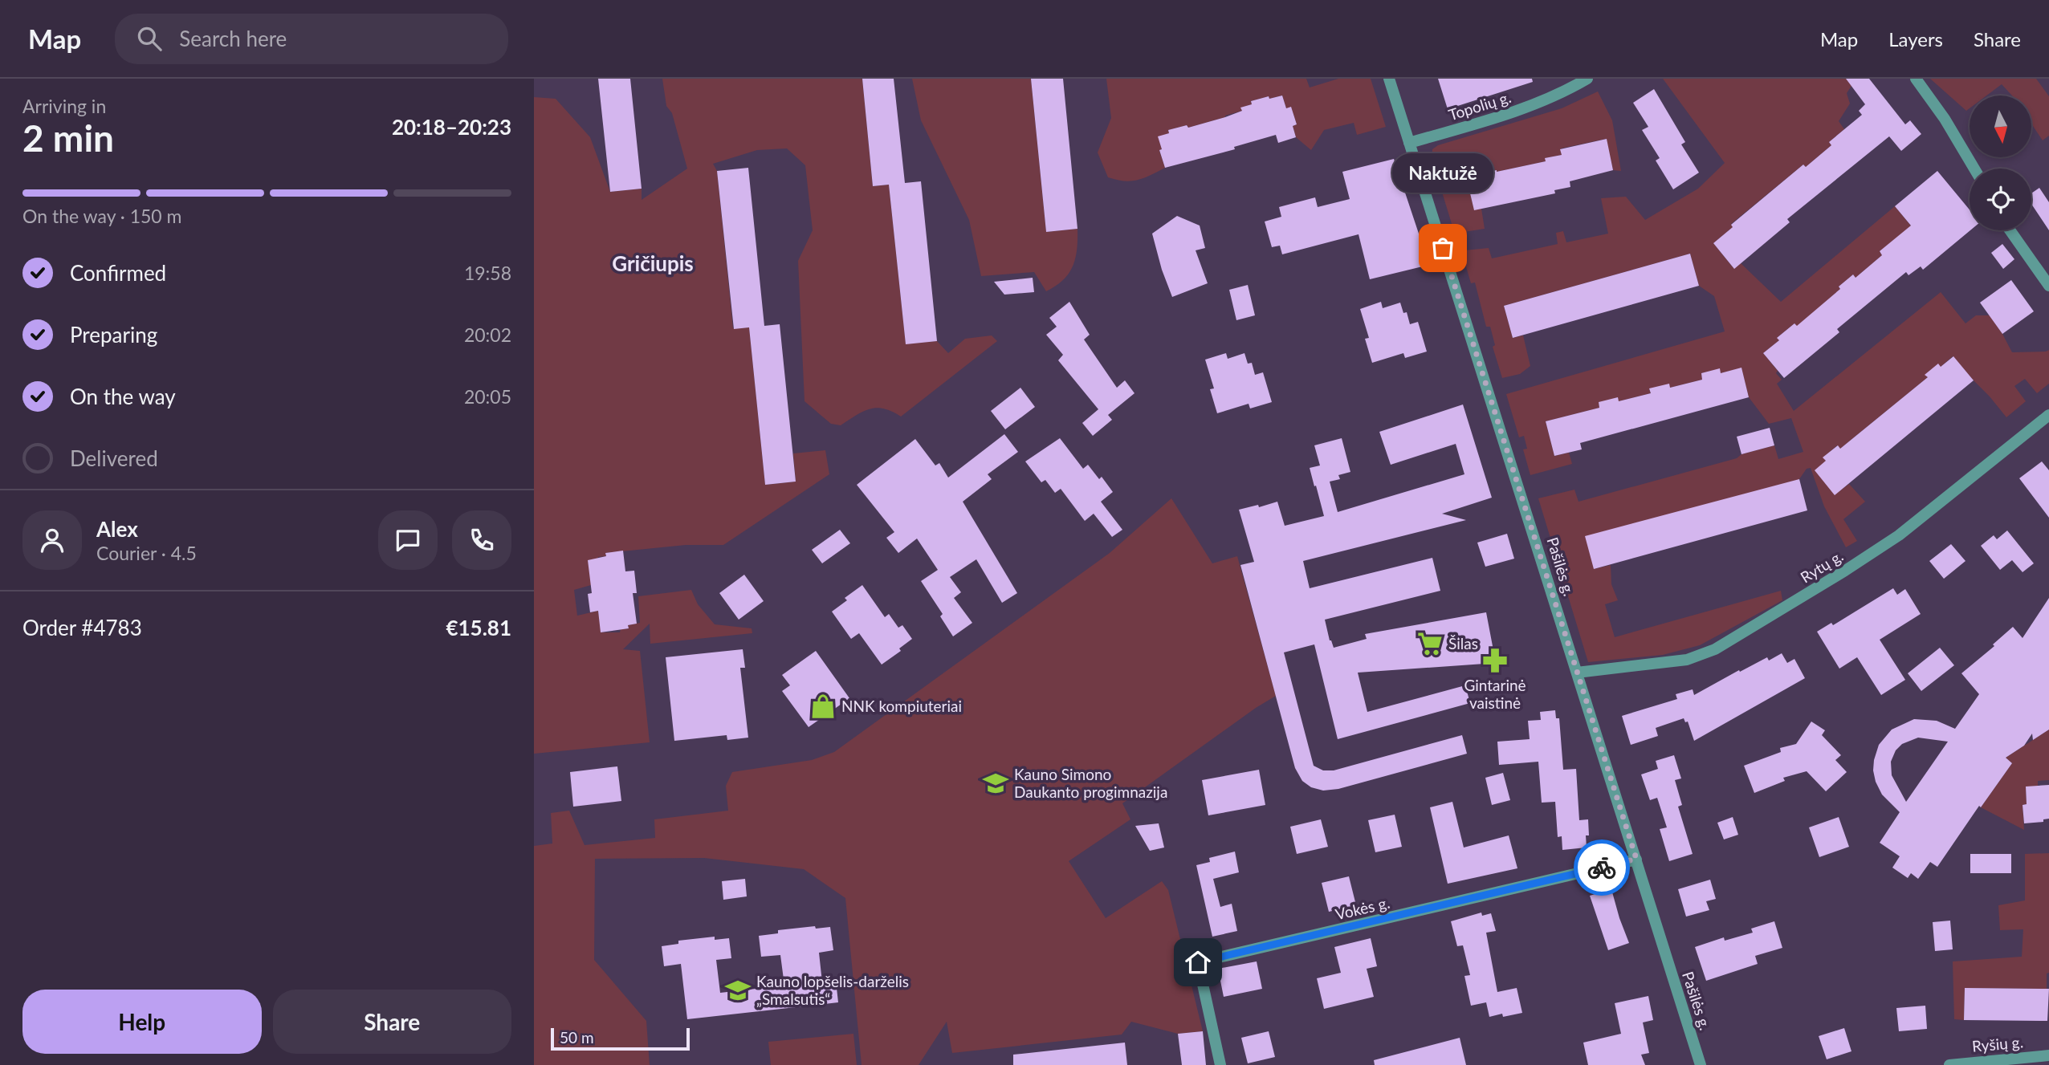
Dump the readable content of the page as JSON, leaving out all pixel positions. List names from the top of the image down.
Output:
{
  "streets": {
    "street": [
      "Topolių g.",
      "Pašilės g.",
      "Rytų g.",
      "Vokės g.",
      "Ryšių g."
    ]
  },
  "crossings": [
    ["Topolių g.", "Pašilės g."],
    ["Pašilės g.", "Rytų g."],
    ["Pašilės g.", "Vokės g."]
  ],
  "districts": ["Gričiupis"],
  "places": {
    "other": ["Naktužė"],
    "supermarket": ["Šilas"],
    "pharmacy": ["Gintarinė vaistinė"],
    "shop": ["NNK kompiuteriai"],
    "school or university": ["Kauno Simono Daukanto progimnazija", "Kauno lopšelis-darželis „Smalsutis“"]
  },
  "scale_bar": "50 m",
  "north": "bottom",
  "page": {
    "header": "Map",
    "search": "Search here",
    "nav": ["Map", "Layers", "Share"],
    "heading": ["2 min", "Arriving in", "20:18–20:23"],
    "panel": [
      "Alex",
      "Courier · 4.5",
      "Order #4783",
      "€15.81"
    ],
    "bubble": "Naktužė",
    "bar": "On the way · 150 m",
    "list": [
      ["Confirmed", "19:58"],
      ["Preparing", "20:02"],
      ["On the way", "20:05"],
      "Delivered"
    ],
    "buttons": ["Help", "Share"],
    "scale": "50 m"
  }
}
